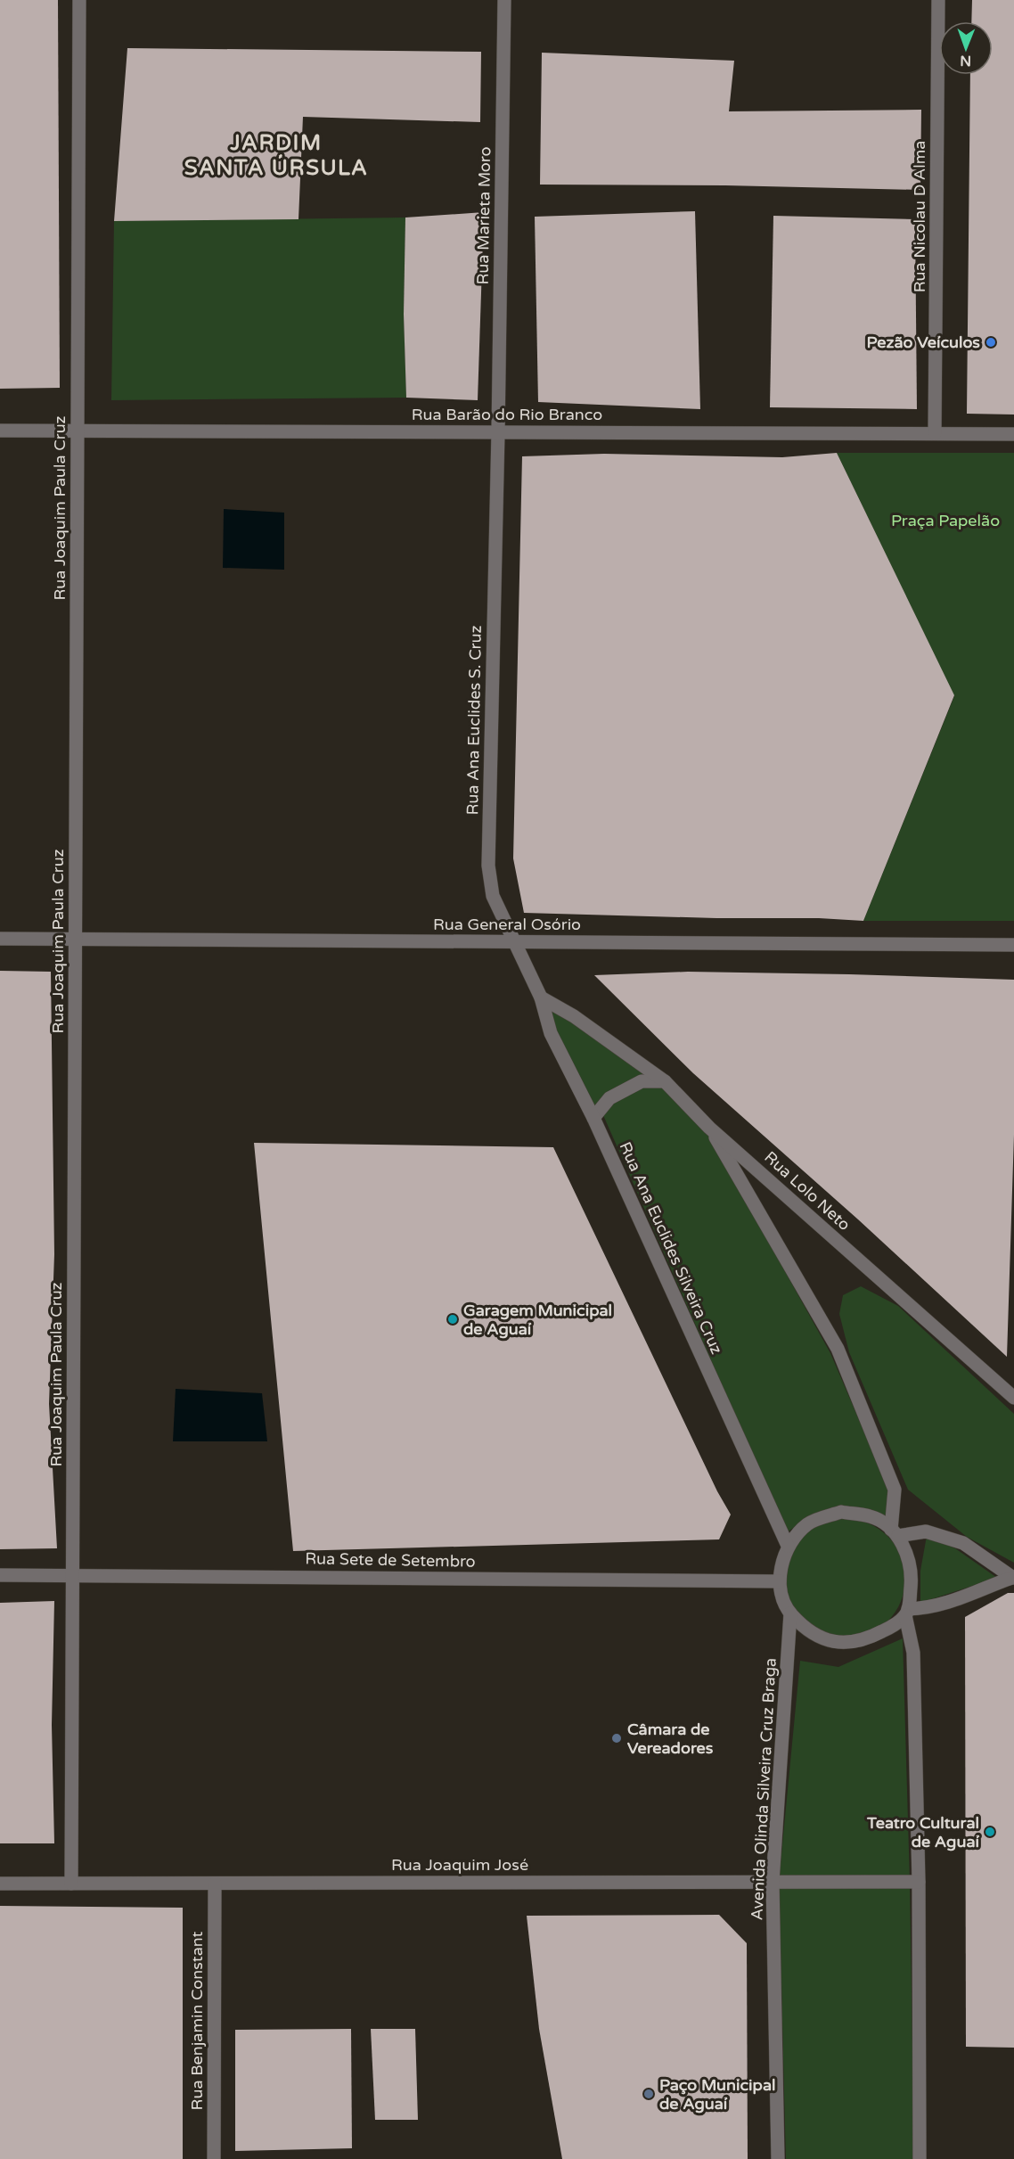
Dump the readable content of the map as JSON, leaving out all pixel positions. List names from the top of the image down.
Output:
{
  "streets": {
    "street": [
      "Rua Marieta Moro",
      "Rua Nicolau D Alma",
      "Rua Barão do Rio Branco",
      "Rua Joaquim Paula Cruz",
      "Rua Ana Euclides S. Cruz",
      "Rua General Osório",
      "Rua Lolo Neto",
      "Rua Ana Euclides Silveira Cruz",
      "Rua Sete de Setembro",
      "Avenida Olinda Silveira Cruz Braga",
      "Rua Joaquim José",
      "Rua Benjamin Constant"
    ]
  },
  "crossings": [
    ["Rua Marieta Moro", "Rua Barão do Rio Branco"],
    ["Rua Marieta Moro", "Rua Ana Euclides S. Cruz"],
    ["Rua Nicolau D Alma", "Rua Barão do Rio Branco"],
    ["Rua Barão do Rio Branco", "Rua Joaquim Paula Cruz"],
    ["Rua Barão do Rio Branco", "Rua Ana Euclides S. Cruz"],
    ["Rua Joaquim Paula Cruz", "Rua General Osório"],
    ["Rua Joaquim Paula Cruz", "Rua Sete de Setembro"],
    ["Rua Joaquim Paula Cruz", "Rua Joaquim José"],
    ["Rua Ana Euclides S. Cruz", "Rua General Osório"],
    ["Rua Ana Euclides S. Cruz", "Rua Lolo Neto"],
    ["Rua Ana Euclides S. Cruz", "Rua Ana Euclides Silveira Cruz"],
    ["Rua Lolo Neto", "Rua Ana Euclides Silveira Cruz"],
    ["Rua Ana Euclides Silveira Cruz", "Rua Sete de Setembro"],
    ["Rua Ana Euclides Silveira Cruz", "Avenida Olinda Silveira Cruz Braga"],
    ["Rua Sete de Setembro", "Avenida Olinda Silveira Cruz Braga"],
    ["Avenida Olinda Silveira Cruz Braga", "Rua Joaquim José"],
    ["Rua Joaquim José", "Rua Benjamin Constant"]
  ],
  "districts": ["JARDIM SANTA ÚRSULA"],
  "parks": ["Praça Papelão"],
  "places": [
    "Pezão Veículos",
    "Garagem Municipal de Aguaí",
    "Câmara de Vereadores",
    "Teatro Cultural de Aguaí",
    "Paço Municipal de Aguaí"
  ],
  "north": "bottom"
}
